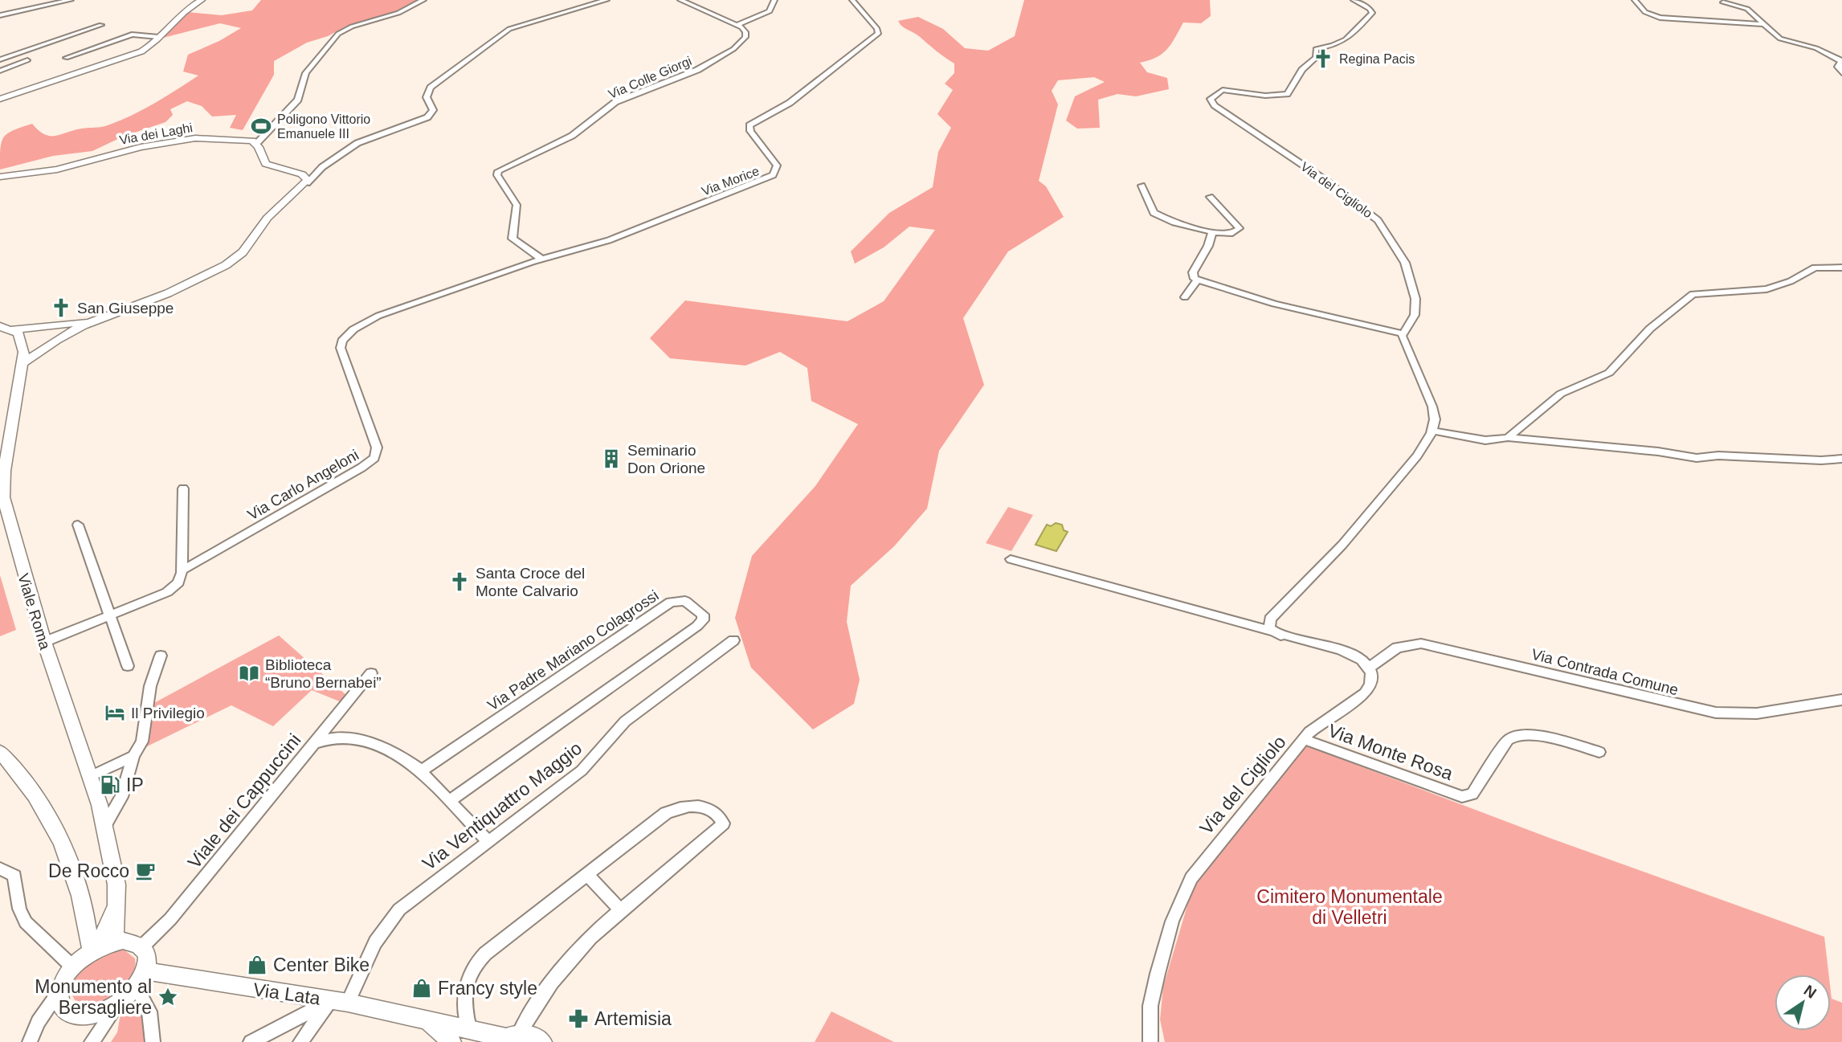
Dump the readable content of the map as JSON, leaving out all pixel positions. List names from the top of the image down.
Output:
{
  "streets": {
    "main road": ["Via dei Laghi", "Viale Roma", "Via Lata"],
    "street": [
      "Via Colle Giorgi",
      "Via Morice",
      "Via del Cigliolo",
      "Via Carlo Angeloni",
      "Via Padre Mariano Colagrossi",
      "Via Contrada Comune",
      "Via Monte Rosa",
      "Viale dei Cappuccini",
      "Via Ventiquattro Maggio"
    ]
  },
  "crossings": [
    ["Via Colle Giorgi", "Via Morice"],
    ["Via Colle Giorgi", "Via Carlo Angeloni"],
    ["Via Morice", "Via Carlo Angeloni"],
    ["Via del Cigliolo", "Via Contrada Comune"],
    ["Via del Cigliolo", "Via Monte Rosa"],
    ["Viale Roma", "Viale dei Cappuccini"],
    ["Viale Roma", "Via Lata"],
    ["Viale dei Cappuccini", "Via Lata"],
    ["Via Ventiquattro Maggio", "Via Lata"]
  ],
  "parks": ["Cimitero Monumentale di Velletri"],
  "places": {
    "church": ["Regina Pacis", "San Giuseppe", "Santa Croce del Monte Calvario"],
    "sports": ["Poligono Vittorio Emanuele III"],
    "building": ["Seminario Don Orione"],
    "library": ["Biblioteca “Bruno Bernabei”"],
    "hotel": ["Il Privilegio"],
    "fuel station": ["IP"],
    "cafe": ["De Rocco"],
    "shop": ["Center Bike", "Francy style"],
    "place": ["Monumento al Bersagliere"],
    "pharmacy": ["Artemisia"]
  },
  "north": "top right"
}
